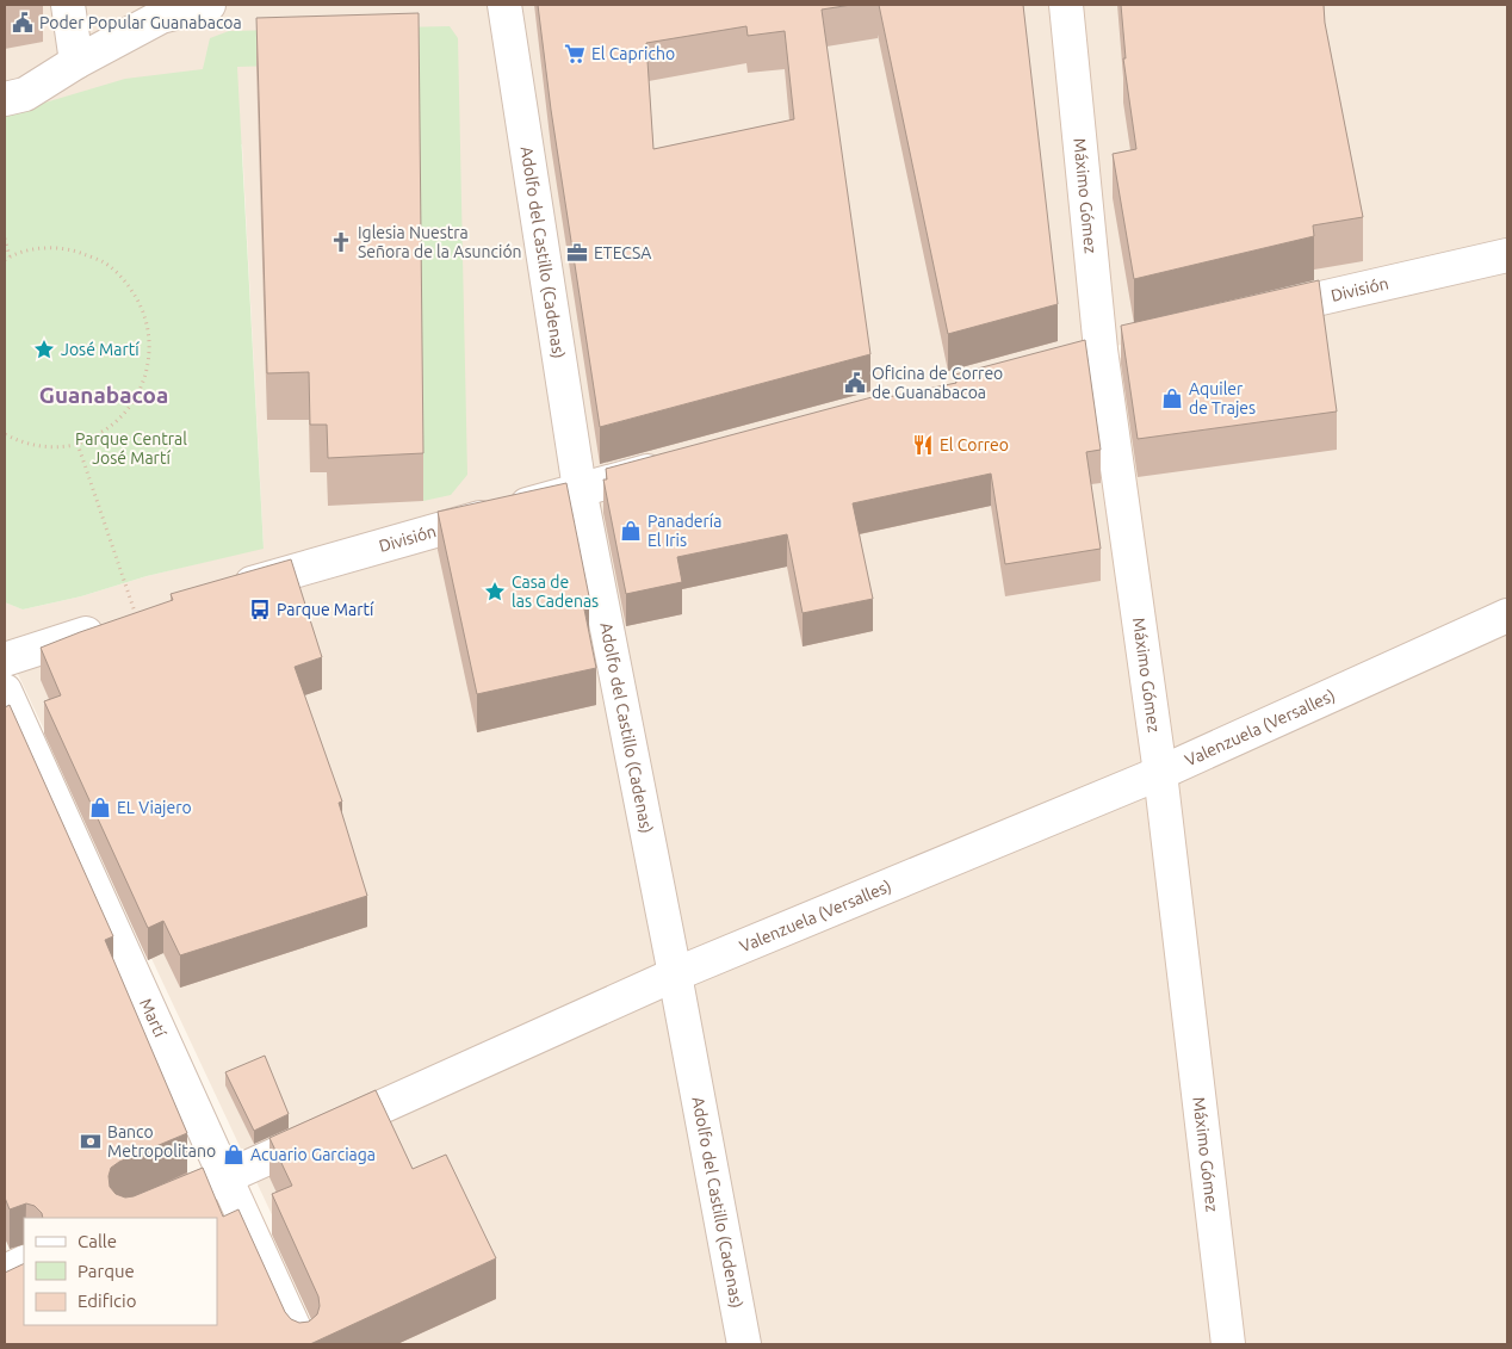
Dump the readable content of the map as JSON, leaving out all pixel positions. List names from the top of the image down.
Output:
{
  "streets": {
    "street": [
      "Máximo Gómez",
      "Adolfo del Castillo (Cadenas)",
      "División",
      "Valenzuela (Versalles)",
      "Martí"
    ]
  },
  "crossings": [
    ["Máximo Gómez", "Valenzuela (Versalles)"],
    ["Adolfo del Castillo (Cadenas)", "División"],
    ["Adolfo del Castillo (Cadenas)", "Valenzuela (Versalles)"],
    ["Valenzuela (Versalles)", "Martí"]
  ],
  "districts": ["Guanabacoa"],
  "parks": ["Parque Central José Martí"],
  "places": {
    "public building": ["Poder Popular Guanabacoa", "Oficina de Correo de Guanabacoa"],
    "supermarket": ["El Capricho"],
    "church": ["Iglesia Nuestra Señora de la Asunción"],
    "office": ["ETECSA"],
    "place": ["José Martí", "Casa de las Cadenas"],
    "shop": [
      "Aquiler de Trajes",
      "Panadería El Iris",
      "EL Viajero",
      "Acuario Garciaga"
    ],
    "restaurant": ["El Correo"],
    "bus stop": ["Parque Martí"],
    "bank": ["Banco Metropolitano"]
  },
  "legend": ["Calle", "Parque", "Edificio"]
}
